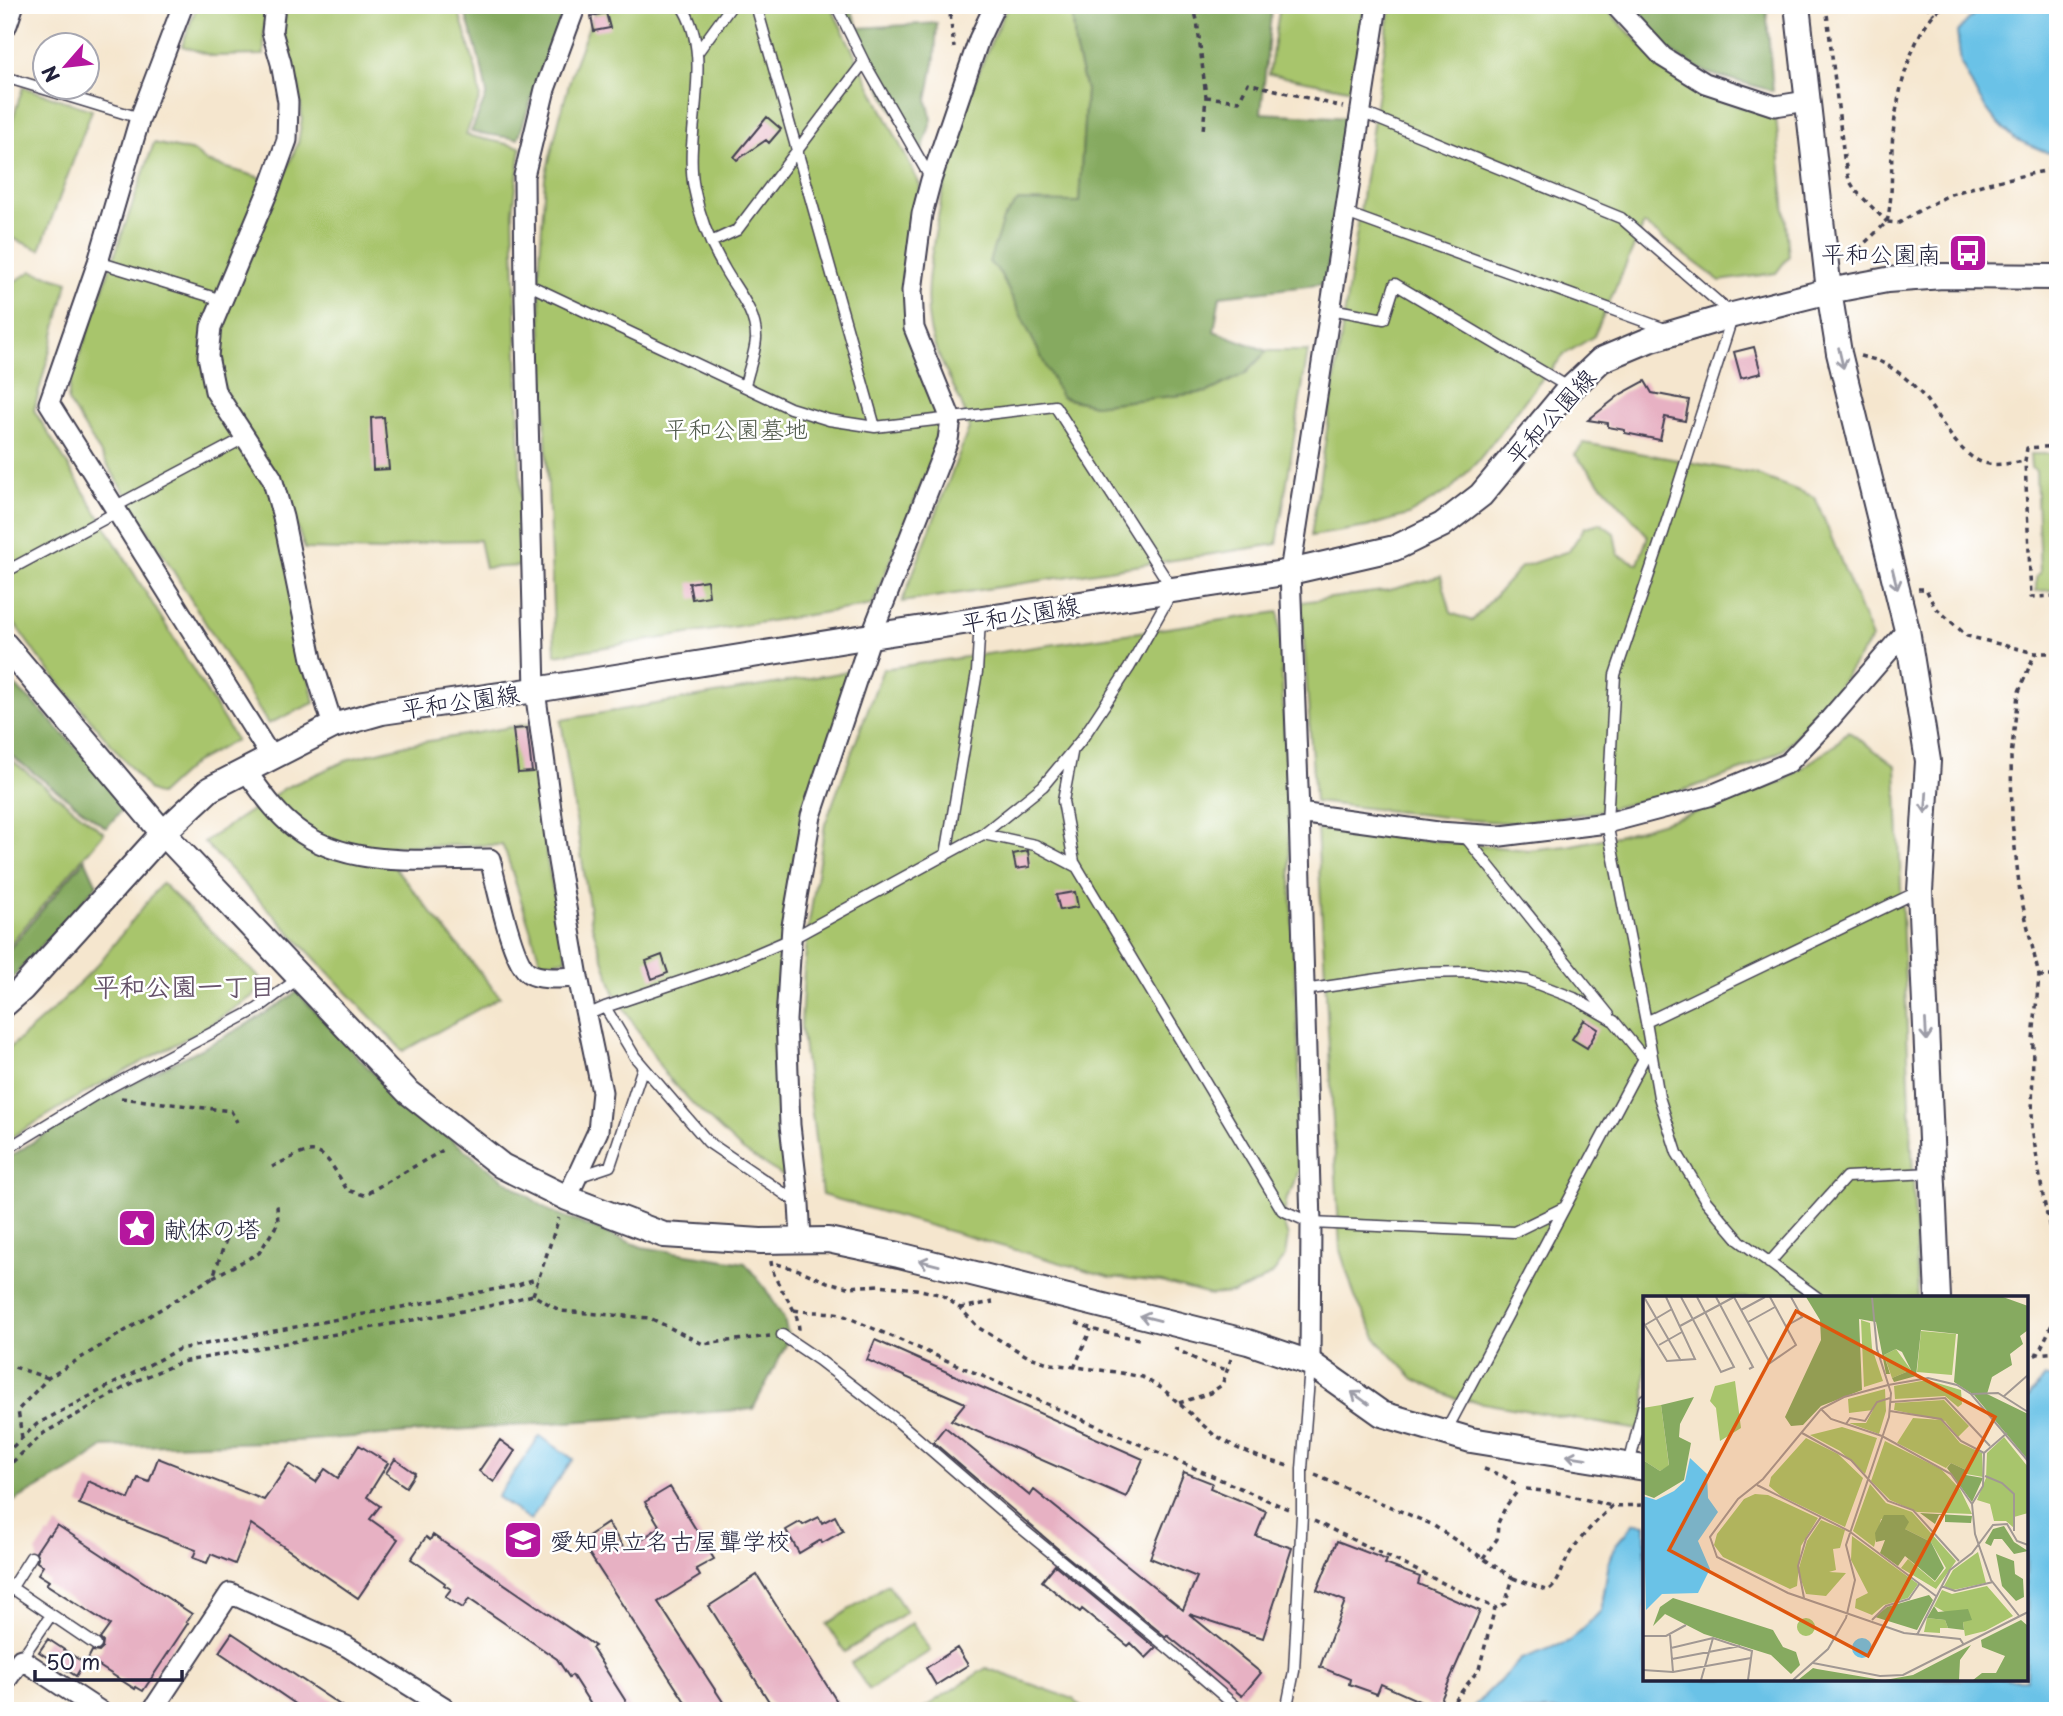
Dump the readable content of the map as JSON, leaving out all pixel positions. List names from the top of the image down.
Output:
{
  "streets": {
    "street": ["平和公園線"]
  },
  "districts": ["平和公園一丁目"],
  "parks": ["平和公園墓地"],
  "places": {
    "bus stop": ["平和公園南"],
    "place": ["献体の塔"],
    "school or university": ["愛知県立名古屋聾学校"]
  },
  "scale_bar": "50 m",
  "north": "bottom left"
}
